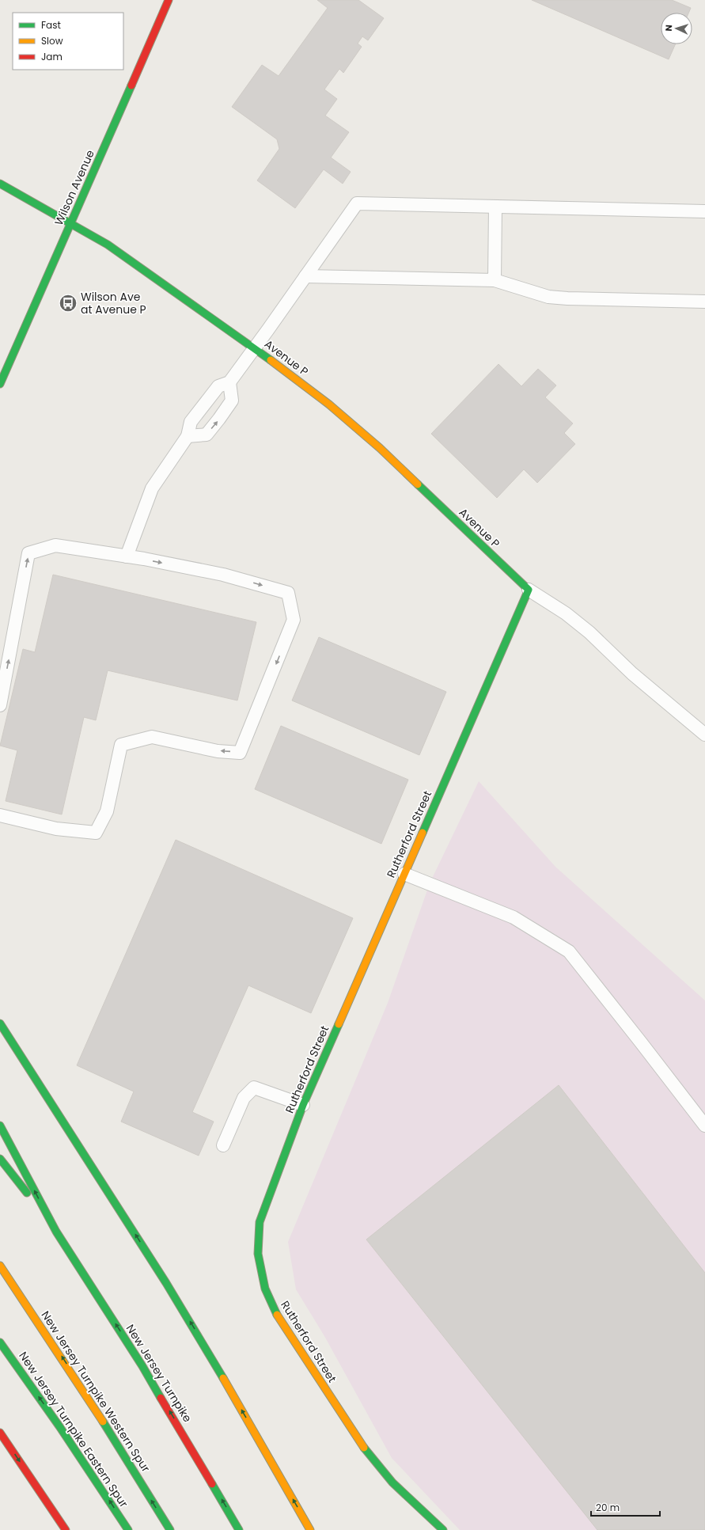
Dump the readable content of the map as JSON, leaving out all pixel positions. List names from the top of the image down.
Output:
{
  "streets": {
    "main road": [
      "Wilson Avenue",
      "Avenue P",
      "Rutherford Street",
      "New Jersey Turnpike",
      "New Jersey Turnpike Western Spur",
      "New Jersey Turnpike Eastern Spur"
    ]
  },
  "crossings": [
    ["Wilson Avenue", "Avenue P"],
    ["Avenue P", "Rutherford Street"]
  ],
  "one_way": ["New Jersey Turnpike Western Spur"],
  "places": {
    "bus stop": ["Wilson Ave at Avenue P"]
  },
  "legend": ["Fast", "Slow", "Jam"],
  "scale_bar": "20 m",
  "north": "left"
}
